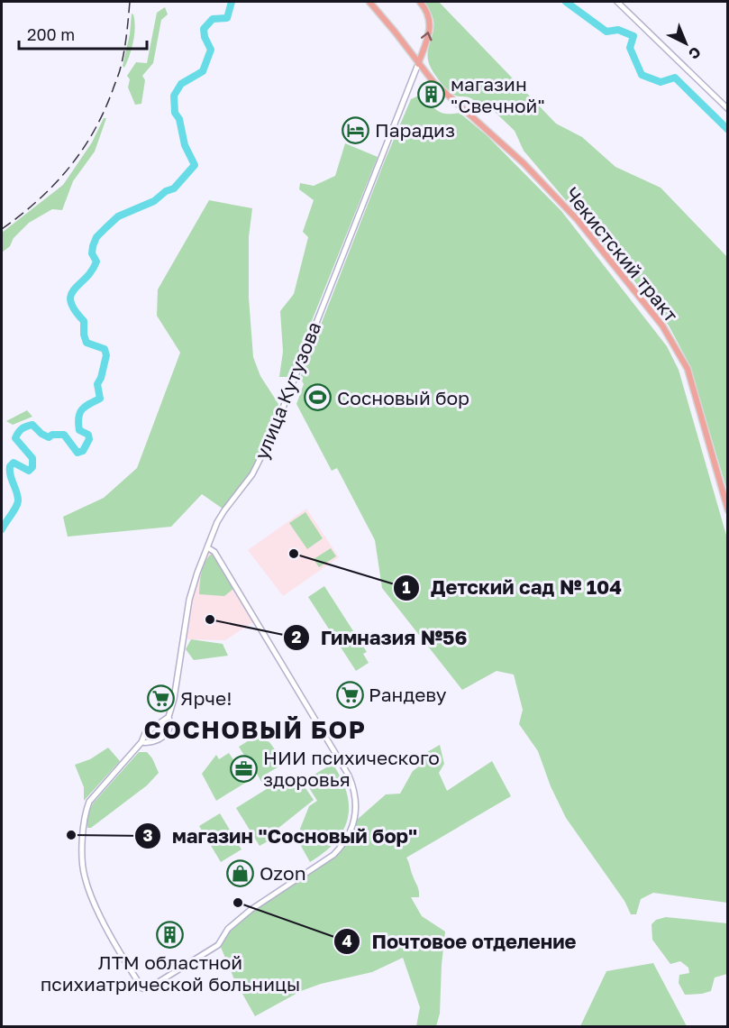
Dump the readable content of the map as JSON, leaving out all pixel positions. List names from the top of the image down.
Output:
{
  "streets": {
    "main road": ["Чекистский тракт"],
    "street": ["улица Кутузова"]
  },
  "crossings": [
    ["Чекистский тракт", "улица Кутузова"]
  ],
  "districts": ["СОСНОВЫЙ БОР"],
  "places": {
    "building": ["магазин \"Свечной\"", "ЛТМ областной психиатрической больницы"],
    "hotel": ["Парадиз"],
    "sports": ["Сосновый бор"],
    "other": [
      "Детский сад № 104",
      "Гимназия №56",
      "магазин \"Сосновый бор\"",
      "Почтовое отделение"
    ],
    "supermarket": ["Рандеву", "Ярче!"],
    "office": ["НИИ психического здоровья"],
    "shop": ["Ozon"]
  },
  "scale_bar": "200 m",
  "north": "bottom right"
}
